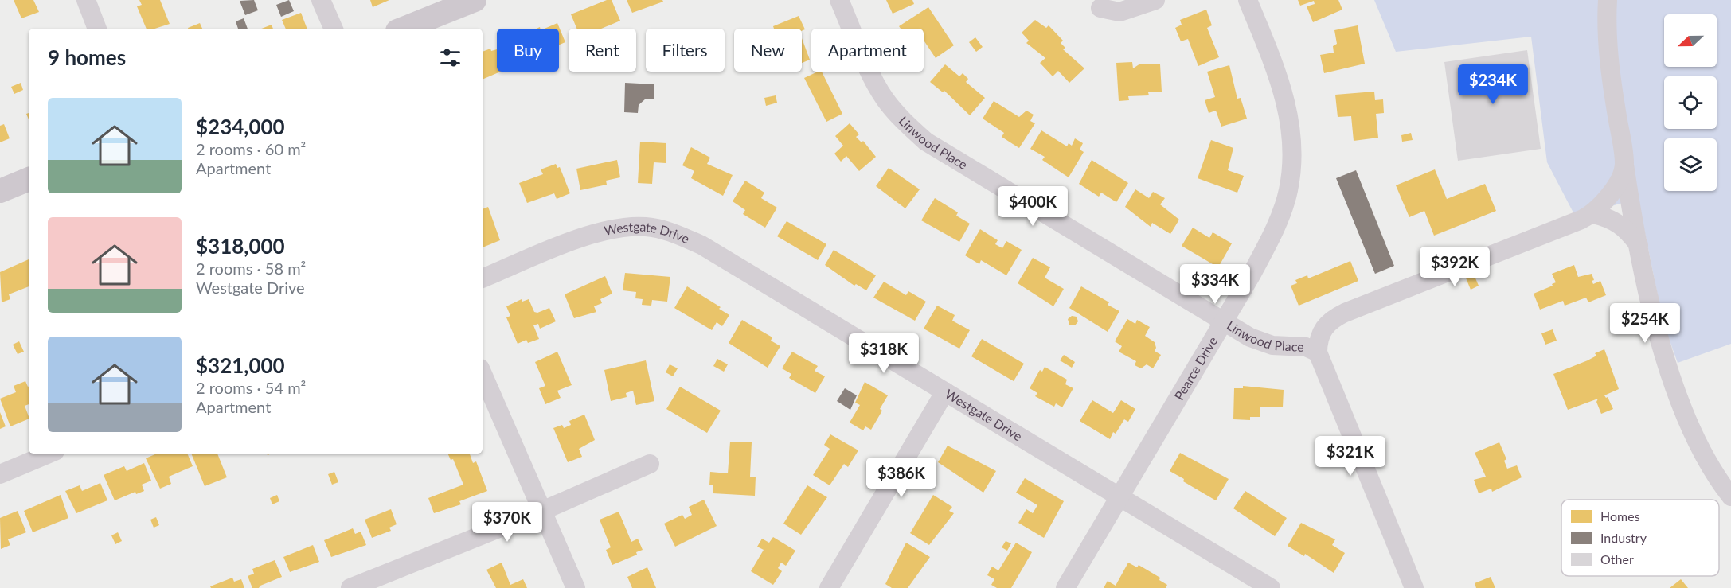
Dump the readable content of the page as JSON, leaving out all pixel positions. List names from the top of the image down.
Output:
{
  "streets": {
    "street": ["Linwood Place", "Westgate Drive", "Pearce Drive"]
  },
  "crossings": [
    ["Linwood Place", "Pearce Drive"],
    ["Westgate Drive", "Pearce Drive"]
  ],
  "legend": ["Homes", "Industry", "Other"],
  "north": "left",
  "page": {
    "chip": [
      "Buy",
      "Rent",
      "Filters",
      "New",
      "Apartment"
    ],
    "heading": "9 homes",
    "price": [
      "$234K",
      "$400K",
      "$392K",
      "$334K",
      "$254K",
      "$318K",
      "$321K",
      "$386K",
      "$370K"
    ],
    "list": [
      {
        "name": "$234,000",
        "note": "2 rooms · 60 m² · Apartment"
      },
      {
        "name": "$318,000",
        "note": "2 rooms · 58 m² · Westgate Drive"
      },
      {
        "name": "$321,000",
        "note": "2 rooms · 54 m² · Apartment"
      }
    ]
  }
}
